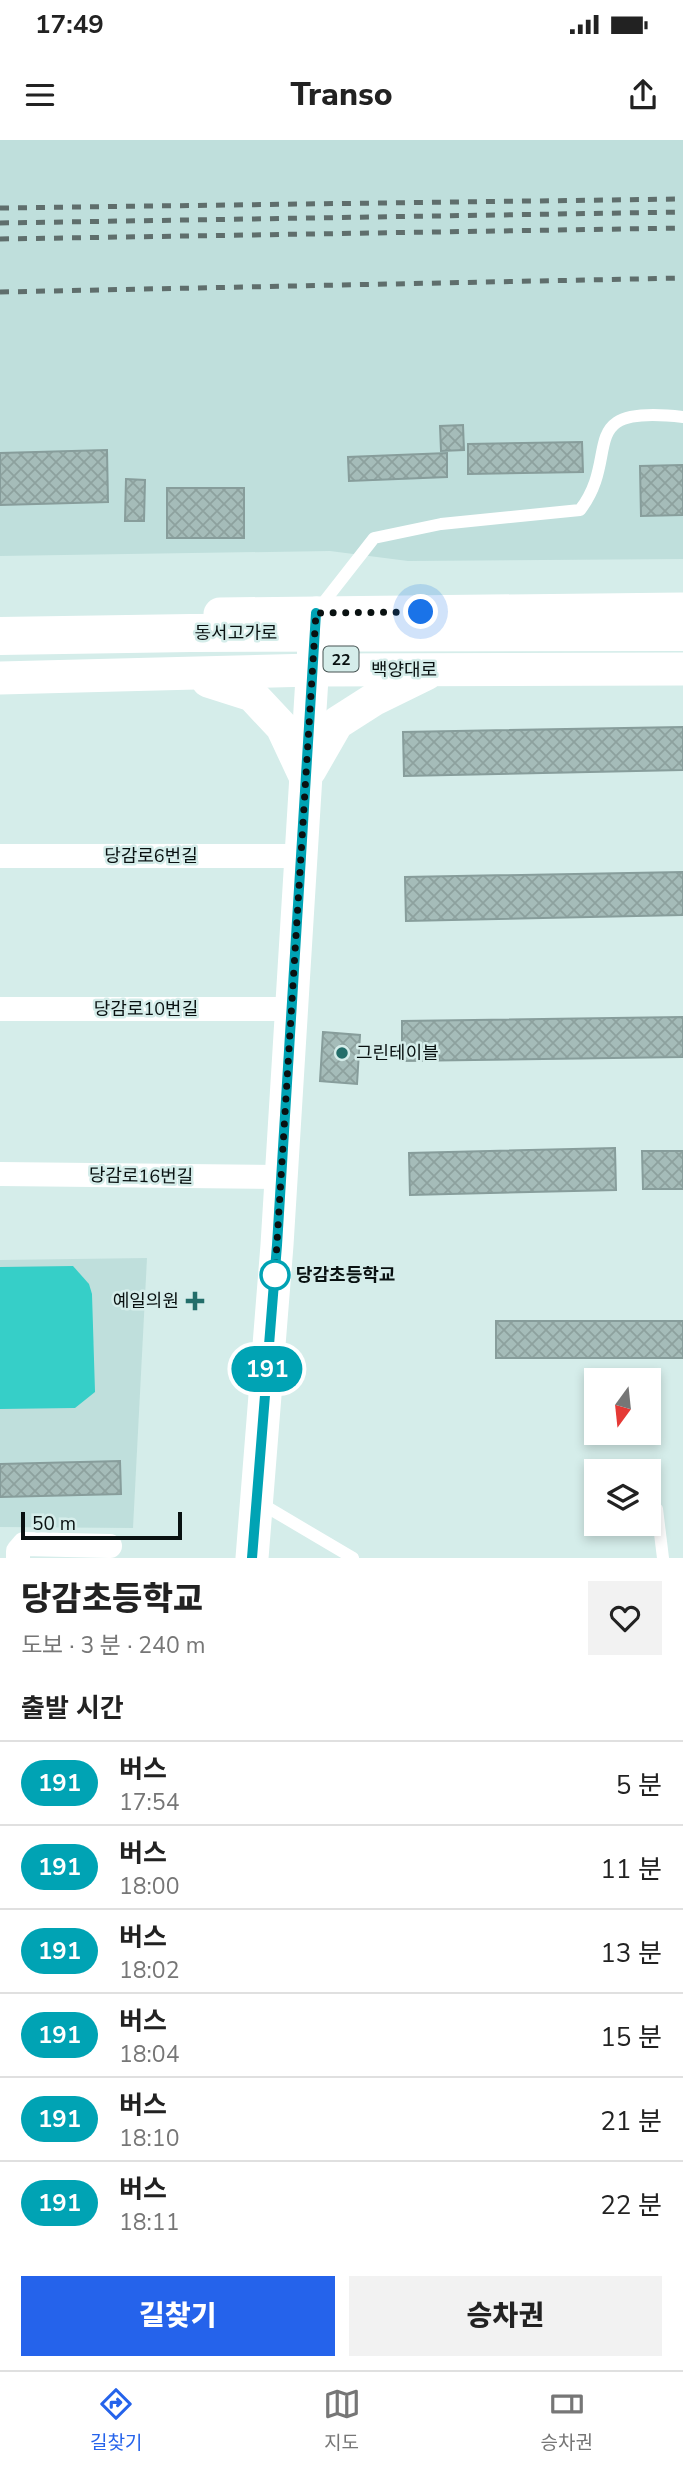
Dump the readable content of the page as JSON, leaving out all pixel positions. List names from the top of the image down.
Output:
{
  "streets": {
    "highway": ["동서고가로", "22"],
    "main road": ["백양대로"],
    "street": ["당감로6번길", "당감로10번길", "당감로16번길"]
  },
  "places": {
    "other": ["그린테이블", "당감초등학교"],
    "health": ["예일의원"]
  },
  "lines": ["bus line 191"],
  "scale_bar": "50 m",
  "north": "bottom",
  "page": {
    "status": "17:49",
    "header": "Transo",
    "on_map": "191",
    "scale": "50 m",
    "heading": [
      ["당감초등학교", "도보 · 3 분 · 240 m"],
      "출발 시간"
    ],
    "list": [
      {
        "mark": "191",
        "name": "버스",
        "note": "17:54",
        "value": "5 분"
      },
      {
        "mark": "191",
        "name": "버스",
        "note": "18:00",
        "value": "11 분"
      },
      {
        "mark": "191",
        "name": "버스",
        "note": "18:02",
        "value": "13 분"
      },
      {
        "mark": "191",
        "name": "버스",
        "note": "18:04",
        "value": "15 분"
      },
      {
        "mark": "191",
        "name": "버스",
        "note": "18:10",
        "value": "21 분"
      },
      {
        "mark": "191",
        "name": "버스",
        "note": "18:11",
        "value": "22 분"
      }
    ],
    "buttons": ["길찾기", "승차권"],
    "tabs": ["길찾기", "지도", "승차권"]
  }
}
